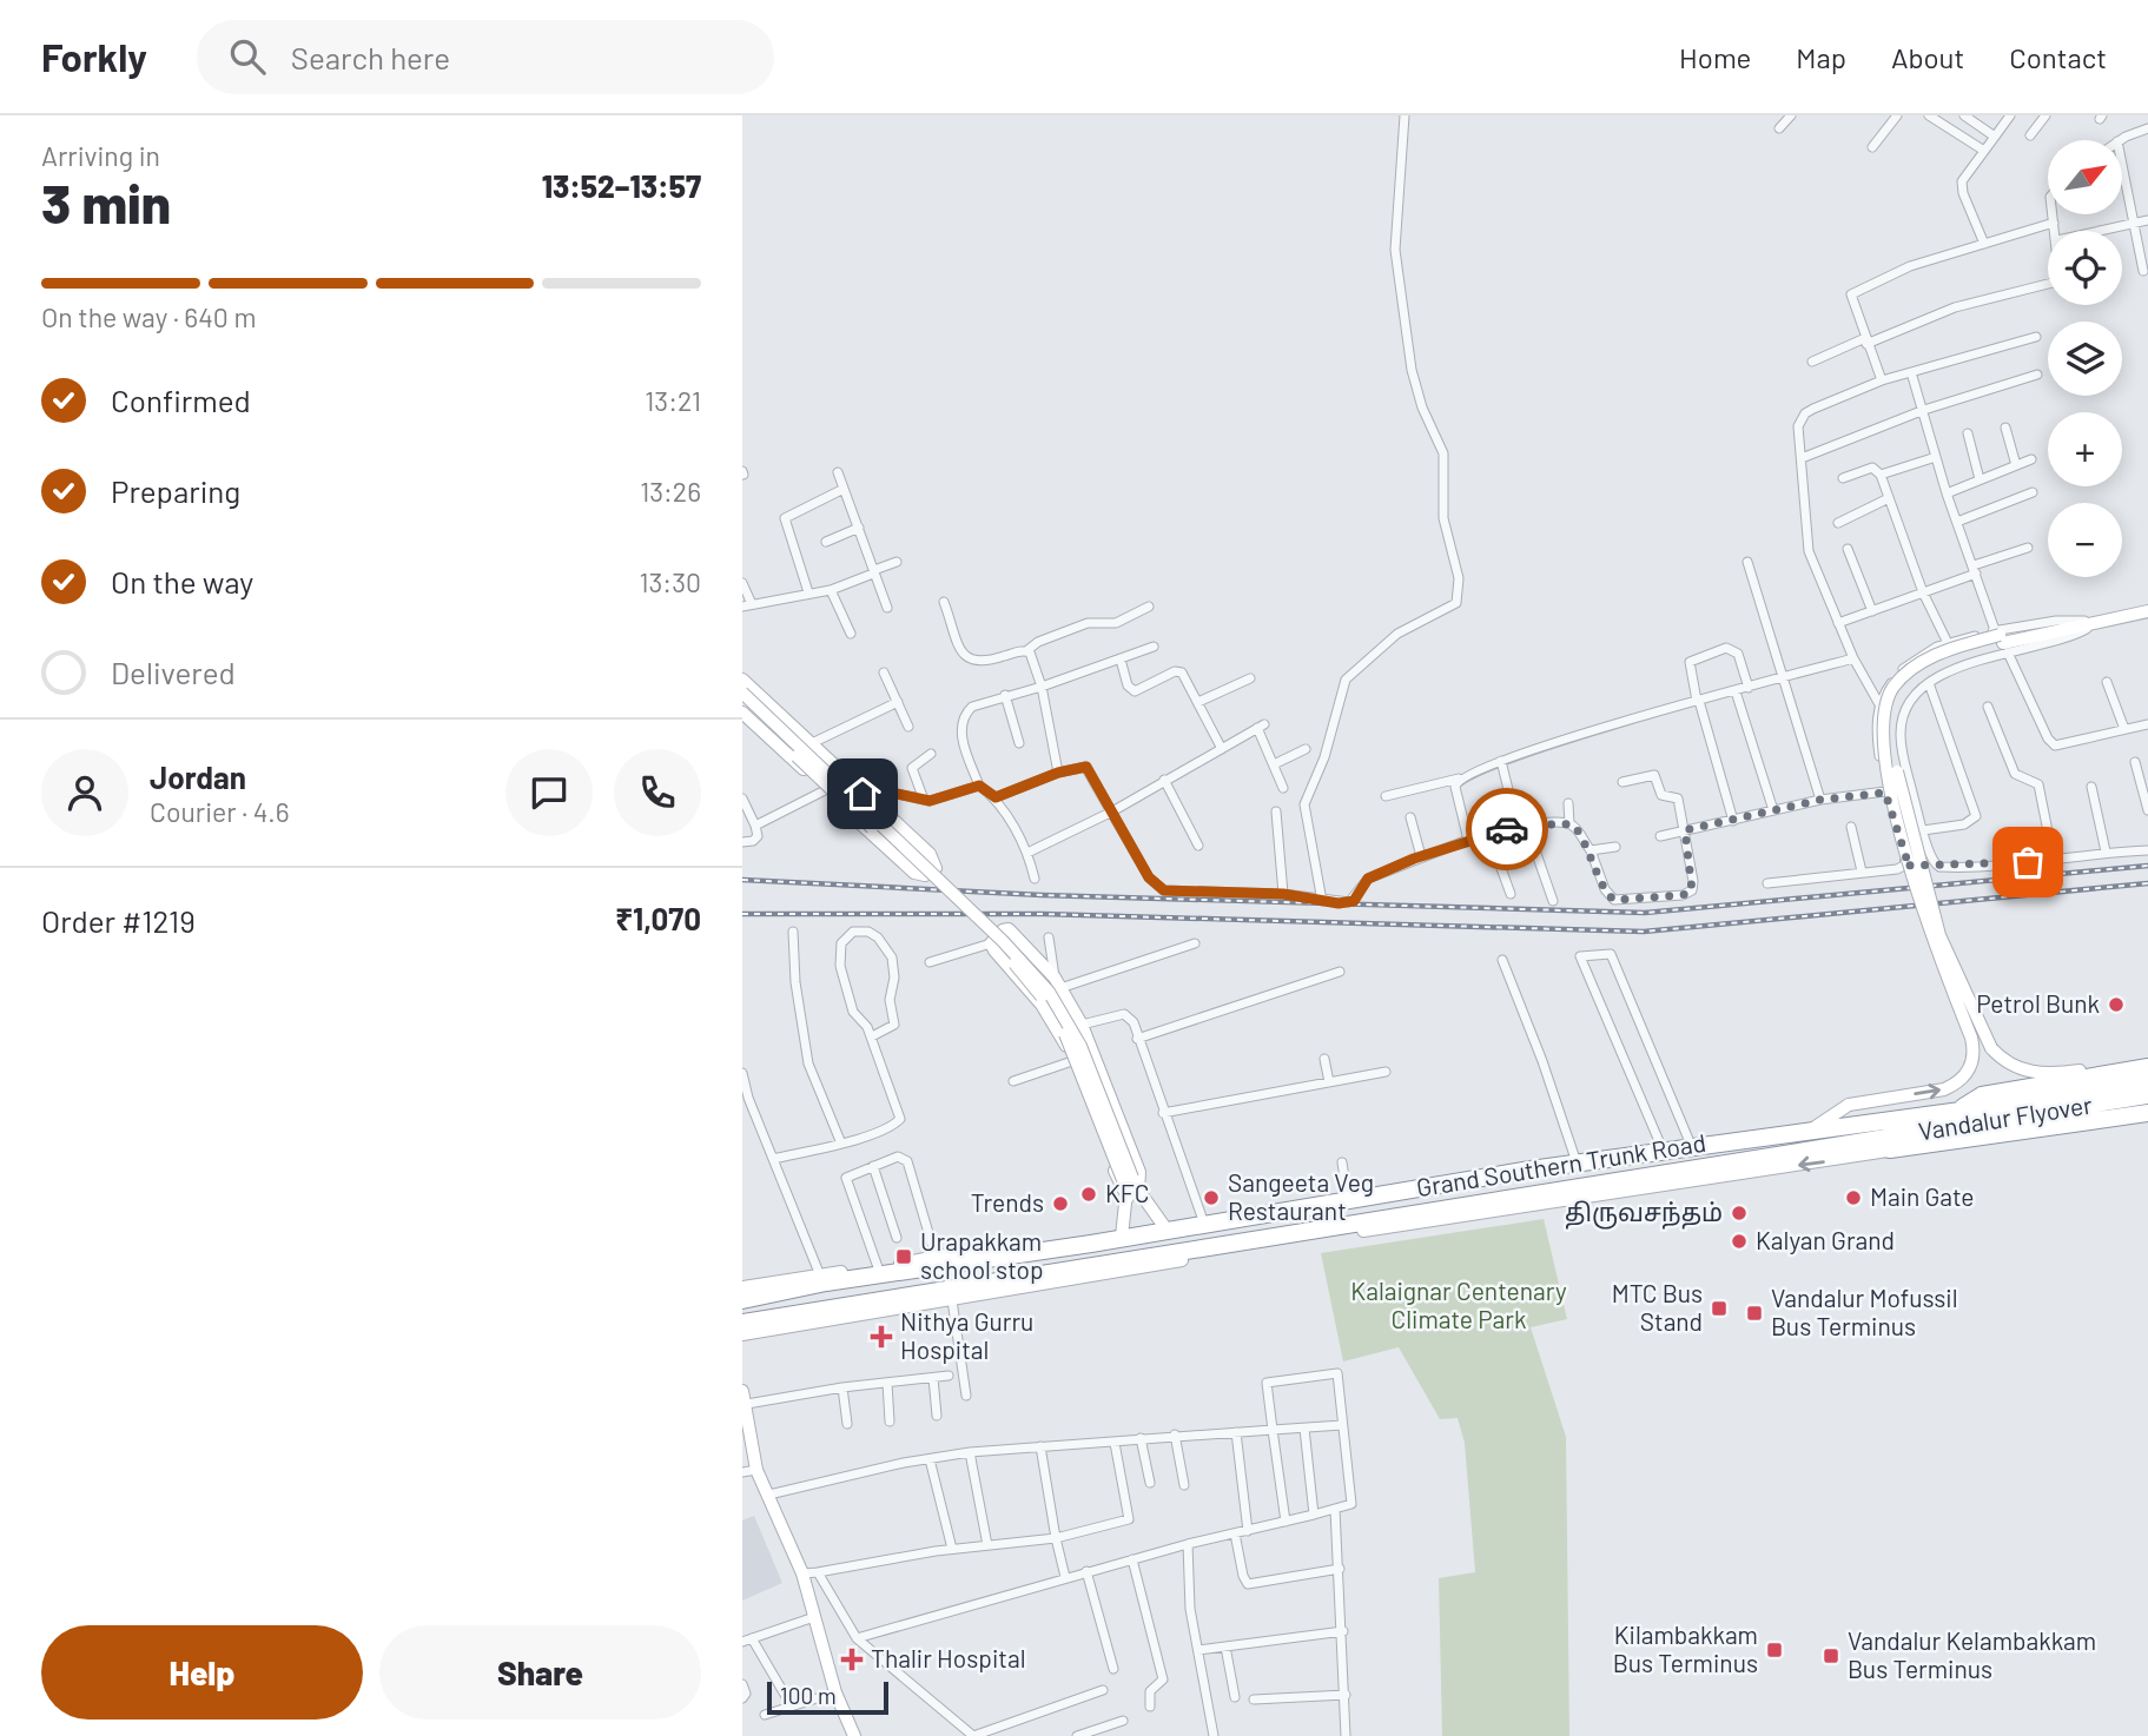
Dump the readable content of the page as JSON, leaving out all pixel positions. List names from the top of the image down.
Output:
{
  "streets": {
    "highway": ["Vandalur Flyover", "Grand Southern Trunk Road"]
  },
  "crossings": [
    ["Vandalur Flyover", "Grand Southern Trunk Road"]
  ],
  "parks": ["Kalaignar Centenary Climate Park"],
  "places": {
    "other": [
      "Petrol Bunk",
      "KFC",
      "Sangeeta Veg Restaurant",
      "Main Gate",
      "Trends",
      "திருவசந்தம்",
      "Kalyan Grand"
    ],
    "transit": [
      "Urapakkam school stop",
      "MTC Bus Stand",
      "Vandalur Mofussil Bus Terminus",
      "Kilambakkam Bus Terminus",
      "Vandalur Kelambakkam Bus Terminus"
    ],
    "health": ["Nithya Gurru Hospital", "Thalir Hospital"]
  },
  "scale_bar": "100 m",
  "north": "top right",
  "page": {
    "header": "Forkly",
    "search": "Search here",
    "nav": [
      "Home",
      "Map",
      "About",
      "Contact"
    ],
    "heading": ["3 min", "Arriving in", "13:52–13:57"],
    "panel": [
      "Jordan",
      "Courier · 4.6",
      "Order #1219",
      "₹1,070"
    ],
    "map_buttons": ["+", "−"],
    "bar": "On the way · 640 m",
    "list": [
      ["Confirmed", "13:21"],
      ["Preparing", "13:26"],
      ["On the way", "13:30"],
      "Delivered"
    ],
    "buttons": ["Help", "Share"],
    "scale": "100 m"
  }
}
